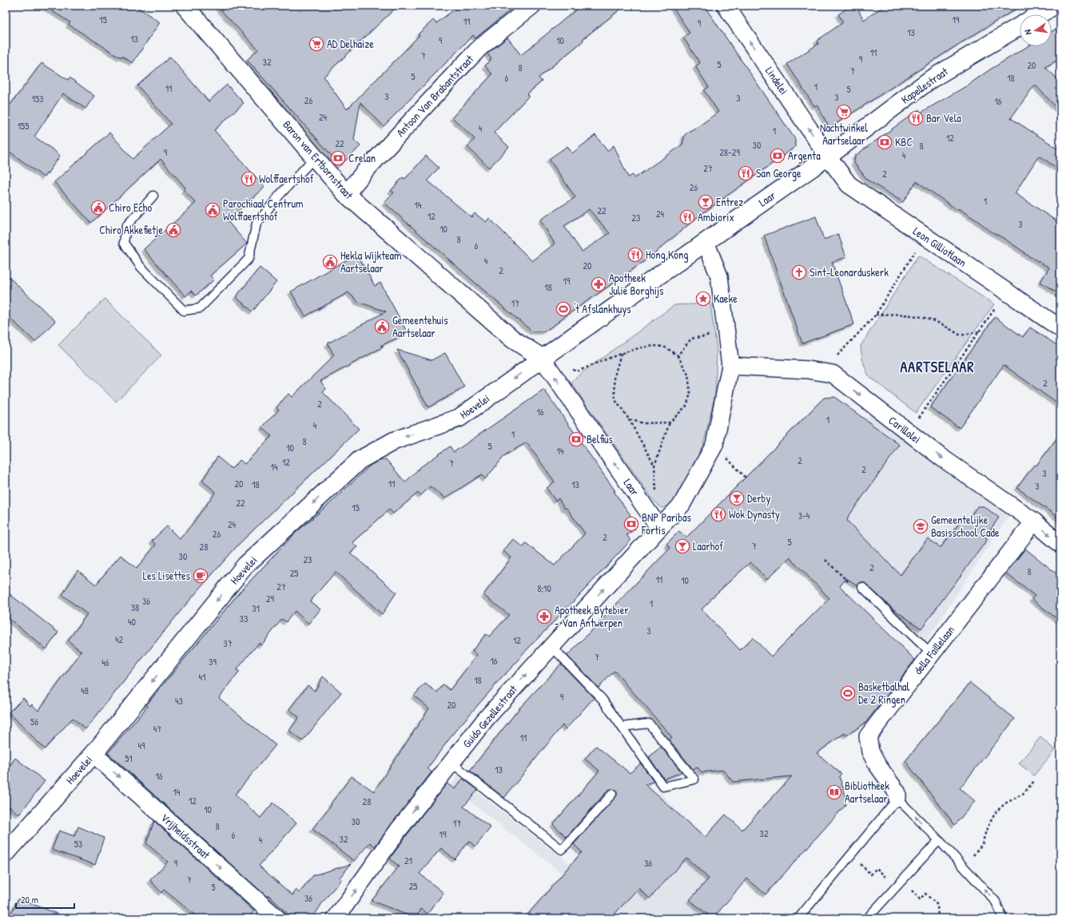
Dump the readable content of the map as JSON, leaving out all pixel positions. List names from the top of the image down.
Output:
{
  "streets": {
    "street": [
      "Lindelei",
      "Kapellestraat",
      "Antoon Van Brabantstraat",
      "Baron van Ertbornstraat",
      "Laar",
      "Leon Gilliotlaan",
      "Hoevelei",
      "Carillolei",
      "della Faillelaan",
      "Guido Gezellestraat",
      "Vrijheidsstraat"
    ]
  },
  "crossings": [
    ["Lindelei", "Kapellestraat"],
    ["Lindelei", "Laar"],
    ["Lindelei", "Leon Gilliotlaan"],
    ["Kapellestraat", "Laar"],
    ["Kapellestraat", "Leon Gilliotlaan"],
    ["Antoon Van Brabantstraat", "Baron van Ertbornstraat"],
    ["Baron van Ertbornstraat", "Laar"],
    ["Baron van Ertbornstraat", "Hoevelei"],
    ["Laar", "Leon Gilliotlaan"],
    ["Laar", "Hoevelei"],
    ["Laar", "Guido Gezellestraat"],
    ["Hoevelei", "Vrijheidsstraat"],
    ["Carillolei", "della Faillelaan"]
  ],
  "one_way": [
    "Lindelei",
    "Laar",
    "Hoevelei",
    "Carillolei",
    "Guido Gezellestraat",
    "Vrijheidsstraat"
  ],
  "districts": ["AARTSELAAR"],
  "places": {
    "supermarket": ["AD Delhaize", "Nachtwinkel Aartselaar"],
    "restaurant": [
      "Bar Vela",
      "San George",
      "Wolffaertshof",
      "Ambiorix",
      "Hong Kong",
      "Wok Dynasty"
    ],
    "bank": [
      "KBC",
      "Argenta",
      "Crelan",
      "Belfius",
      "BNP Paribas Fortis"
    ],
    "bar": ["Entrez", "Derby", "Laarhof"],
    "public building": [
      "Chiro Echo",
      "Parochiaal Centrum Wolffaertshof",
      "Chiro Akkefietje",
      "Hekla Wijkteam Aartselaar",
      "Gemeentehuis Aartselaar"
    ],
    "church": ["Sint-Leonarduskerk"],
    "pharmacy": ["Apotheek Julie Borghijs", "Apotheek Bytebier - Van Antwerpen"],
    "place": ["Kaeke"],
    "sports": ["'t Afslankhuys", "Basketbalhal De 2 Ringen"],
    "school or university": ["Gemeentelijke Basisschool Cade"],
    "cafe": ["Les Lisettes"],
    "library": ["Bibliotheek Aartselaar"]
  },
  "house_numbers": [
    "15",
    "19",
    "11",
    "9",
    "13",
    "13",
    "9",
    "10",
    "11",
    "7",
    "9",
    "32",
    "5",
    "20",
    "8",
    "7",
    "5",
    "6",
    "18",
    "1",
    "11",
    "5",
    "3",
    "3",
    "3",
    "153",
    "26",
    "16",
    "24",
    "155",
    "4",
    "1",
    "12",
    "22",
    "30",
    "8",
    "9",
    "28-29",
    "4",
    "27",
    "2",
    "26",
    "1",
    "14",
    "22",
    "24",
    "12",
    "23",
    "3",
    "10",
    "8",
    "6",
    "4",
    "20",
    "2",
    "19",
    "18",
    "17",
    "2",
    "2",
    "16",
    "1",
    "4",
    "1",
    "8",
    "5",
    "10",
    "14",
    "2",
    "12",
    "7",
    "14",
    "2",
    "3",
    "20",
    "11",
    "18",
    "13",
    "3",
    "22",
    "15",
    "3-4",
    "24",
    "26",
    "2",
    "5",
    "7",
    "28",
    "30",
    "23",
    "2",
    "8",
    "25",
    "11",
    "10",
    "27",
    "8;10",
    "29",
    "36",
    "1",
    "38",
    "31",
    "33",
    "40",
    "3",
    "42",
    "12",
    "37",
    "7",
    "16",
    "39",
    "46",
    "41",
    "18",
    "48",
    "9",
    "43",
    "20",
    "56",
    "47",
    "11",
    "49",
    "51",
    "13",
    "16",
    "14",
    "12",
    "28",
    "10",
    "30",
    "17",
    "8",
    "32",
    "19",
    "6",
    "32",
    "4",
    "53",
    "21",
    "9",
    "36",
    "7",
    "25",
    "5",
    "36"
  ],
  "scale_bar": "20 m",
  "north": "left"
}
